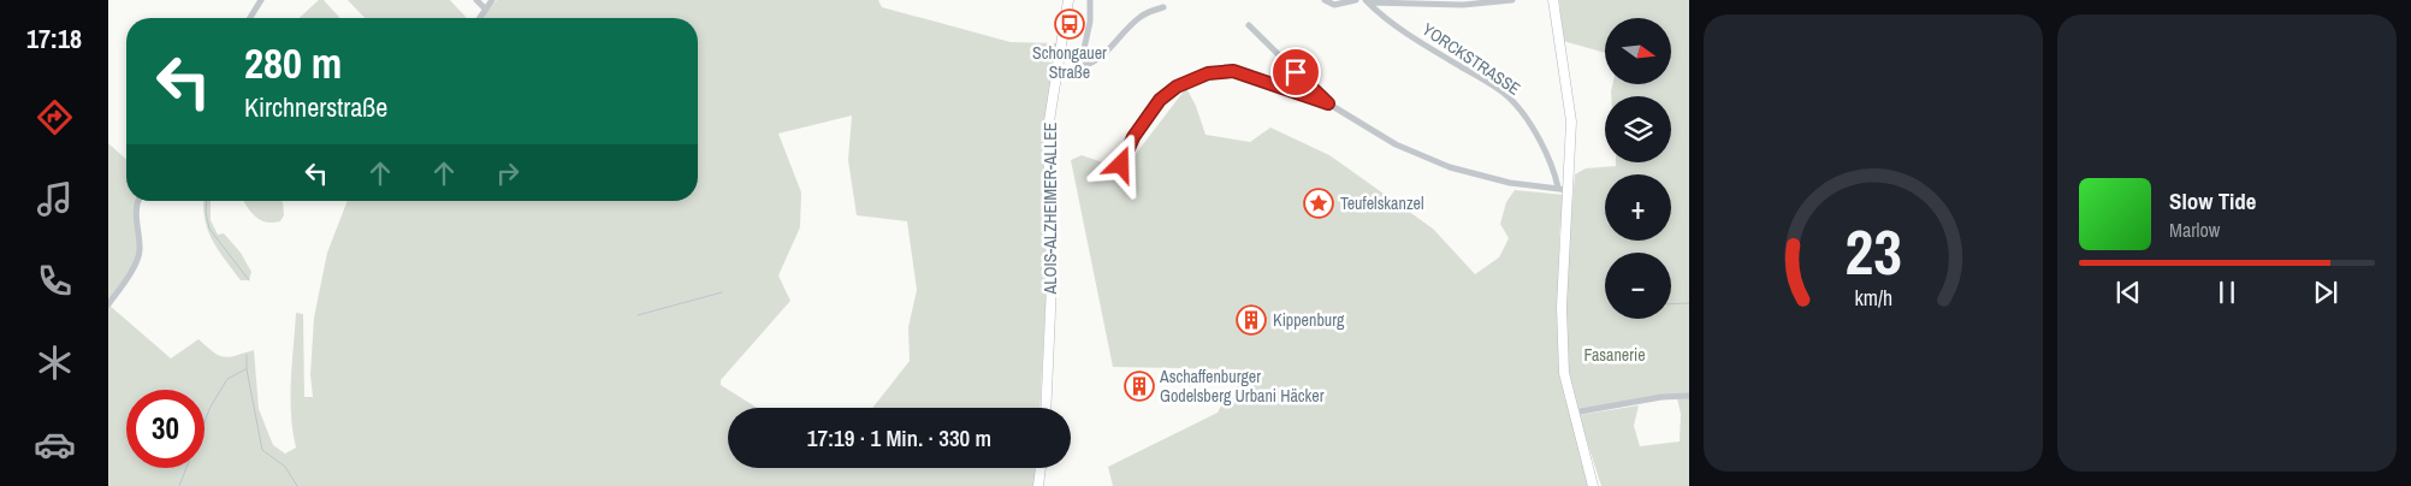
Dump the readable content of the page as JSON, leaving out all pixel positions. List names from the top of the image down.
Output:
{
  "streets": {
    "street": ["YORCKSTRASSE", "ALOIS-ALZHEIMER-ALLEE"]
  },
  "parks": ["Fasanerie"],
  "places": {
    "bus stop": ["Schongauer Straße"],
    "place": ["Teufelskanzel"],
    "building": ["Kippenburg", "Aschaffenburger Godelsberg Urbani Häcker"]
  },
  "north": "right",
  "page": {
    "tabs": "17:18",
    "map_buttons": ["+", "−"],
    "turn": ["280 m", "Kirchnerstraße"],
    "song": ["Slow Tide", "Marlow"],
    "limit": "30",
    "trip": "17:19 · 1 Min. · 330 m",
    "gauge": ["23", "km/h"]
  }
}
